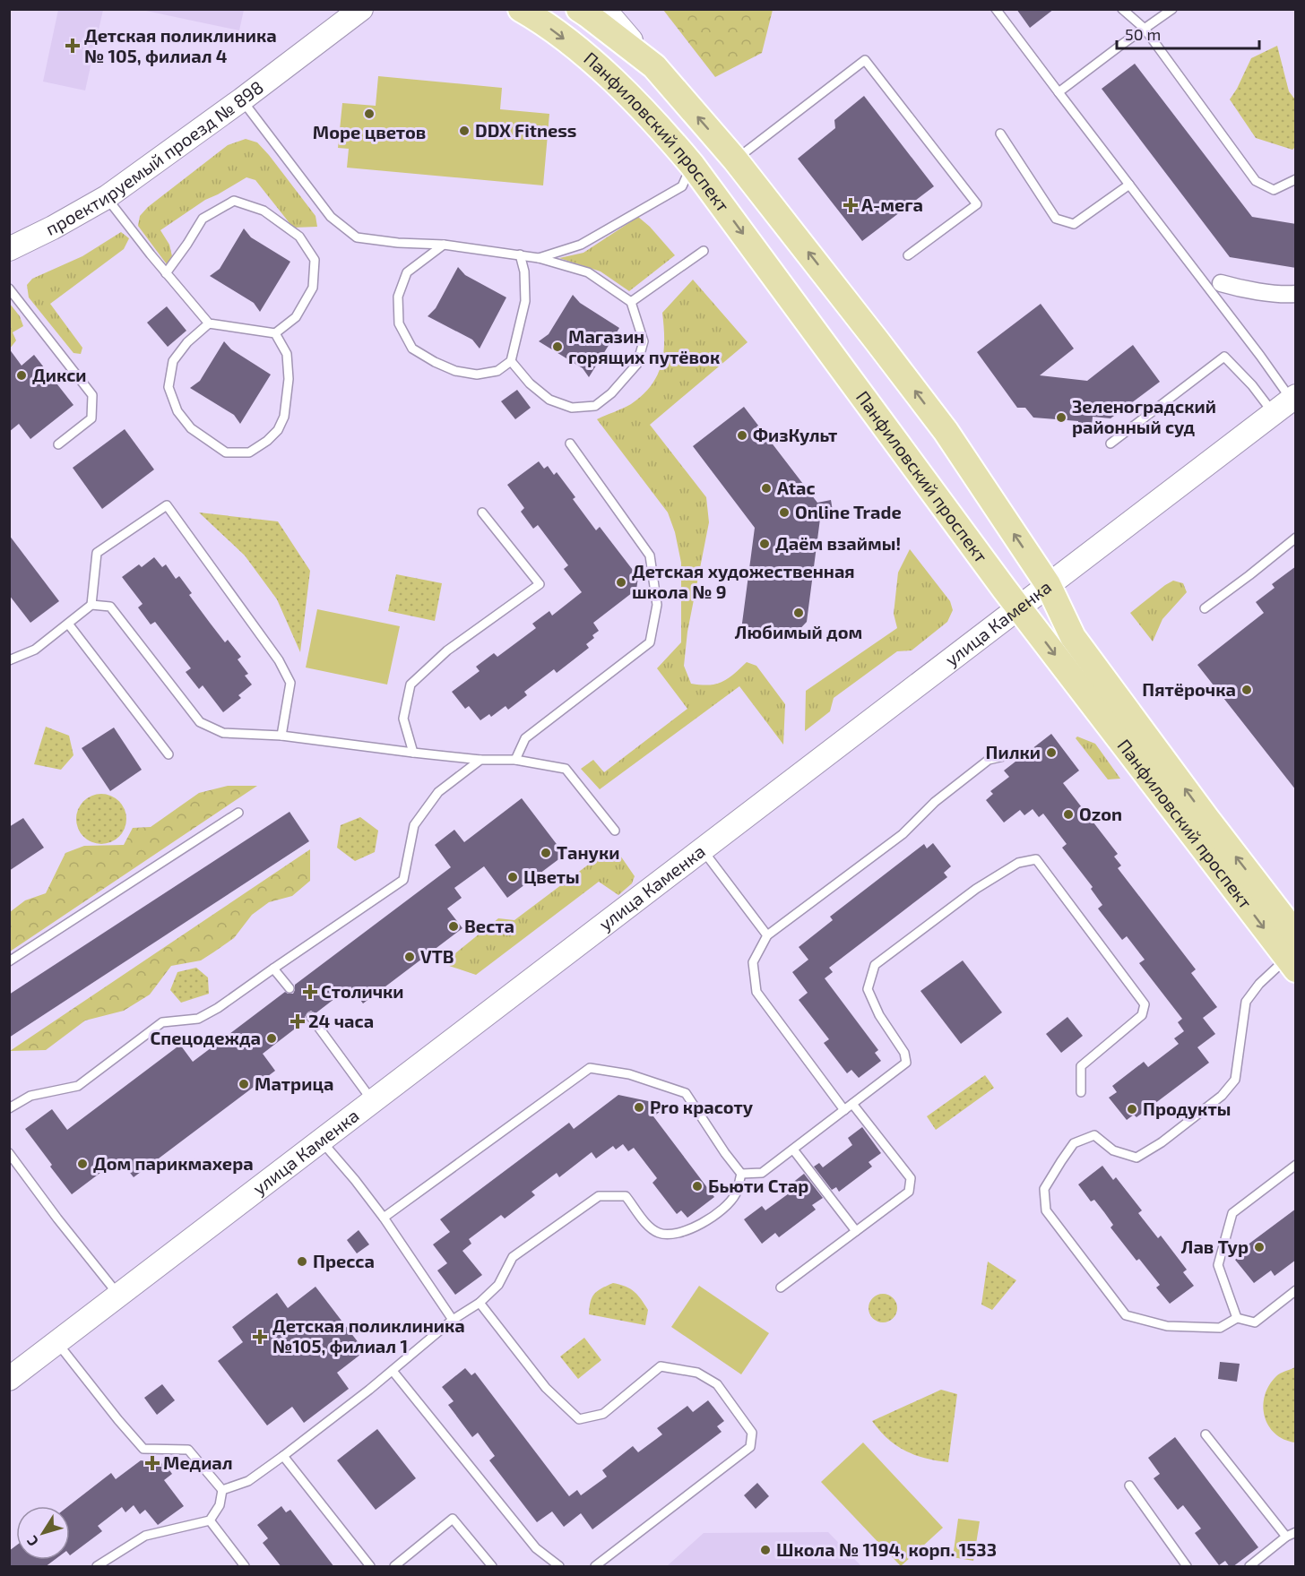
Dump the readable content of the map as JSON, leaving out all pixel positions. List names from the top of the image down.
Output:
{
  "streets": {
    "main road": ["Панфиловский проспект", "проектируемый проезд № 898", "улица Каменка"]
  },
  "crossings": [
    ["Панфиловский проспект", "улица Каменка"]
  ],
  "places": {
    "health": [
      "Детская поликлиника № 105, филиал 4",
      "А-мега",
      "Столички",
      "24 часа",
      "Детская поликлиника №105, филиал 1",
      "Медиал"
    ],
    "other": [
      "Море цветов",
      "DDX Fitness",
      "Магазин горящих путёвок",
      "Дикси",
      "Зеленоградский районный суд",
      "ФизКульт",
      "Atac",
      "Online Trade",
      "Даём взаймы!",
      "Детская художественная школа № 9",
      "Любимый дом",
      "Пятёрочка",
      "Пилки",
      "Ozon",
      "Тануки",
      "Цветы",
      "Веста",
      "VTB",
      "Спецодежда",
      "Матрица",
      "Pro красоту",
      "Продукты",
      "Дом парикмахера",
      "Бьюти Стар",
      "Лав Тур",
      "Пресса",
      "Школа № 1194, корп. 1533"
    ]
  },
  "scale_bar": "50 m",
  "north": "bottom left"
}
